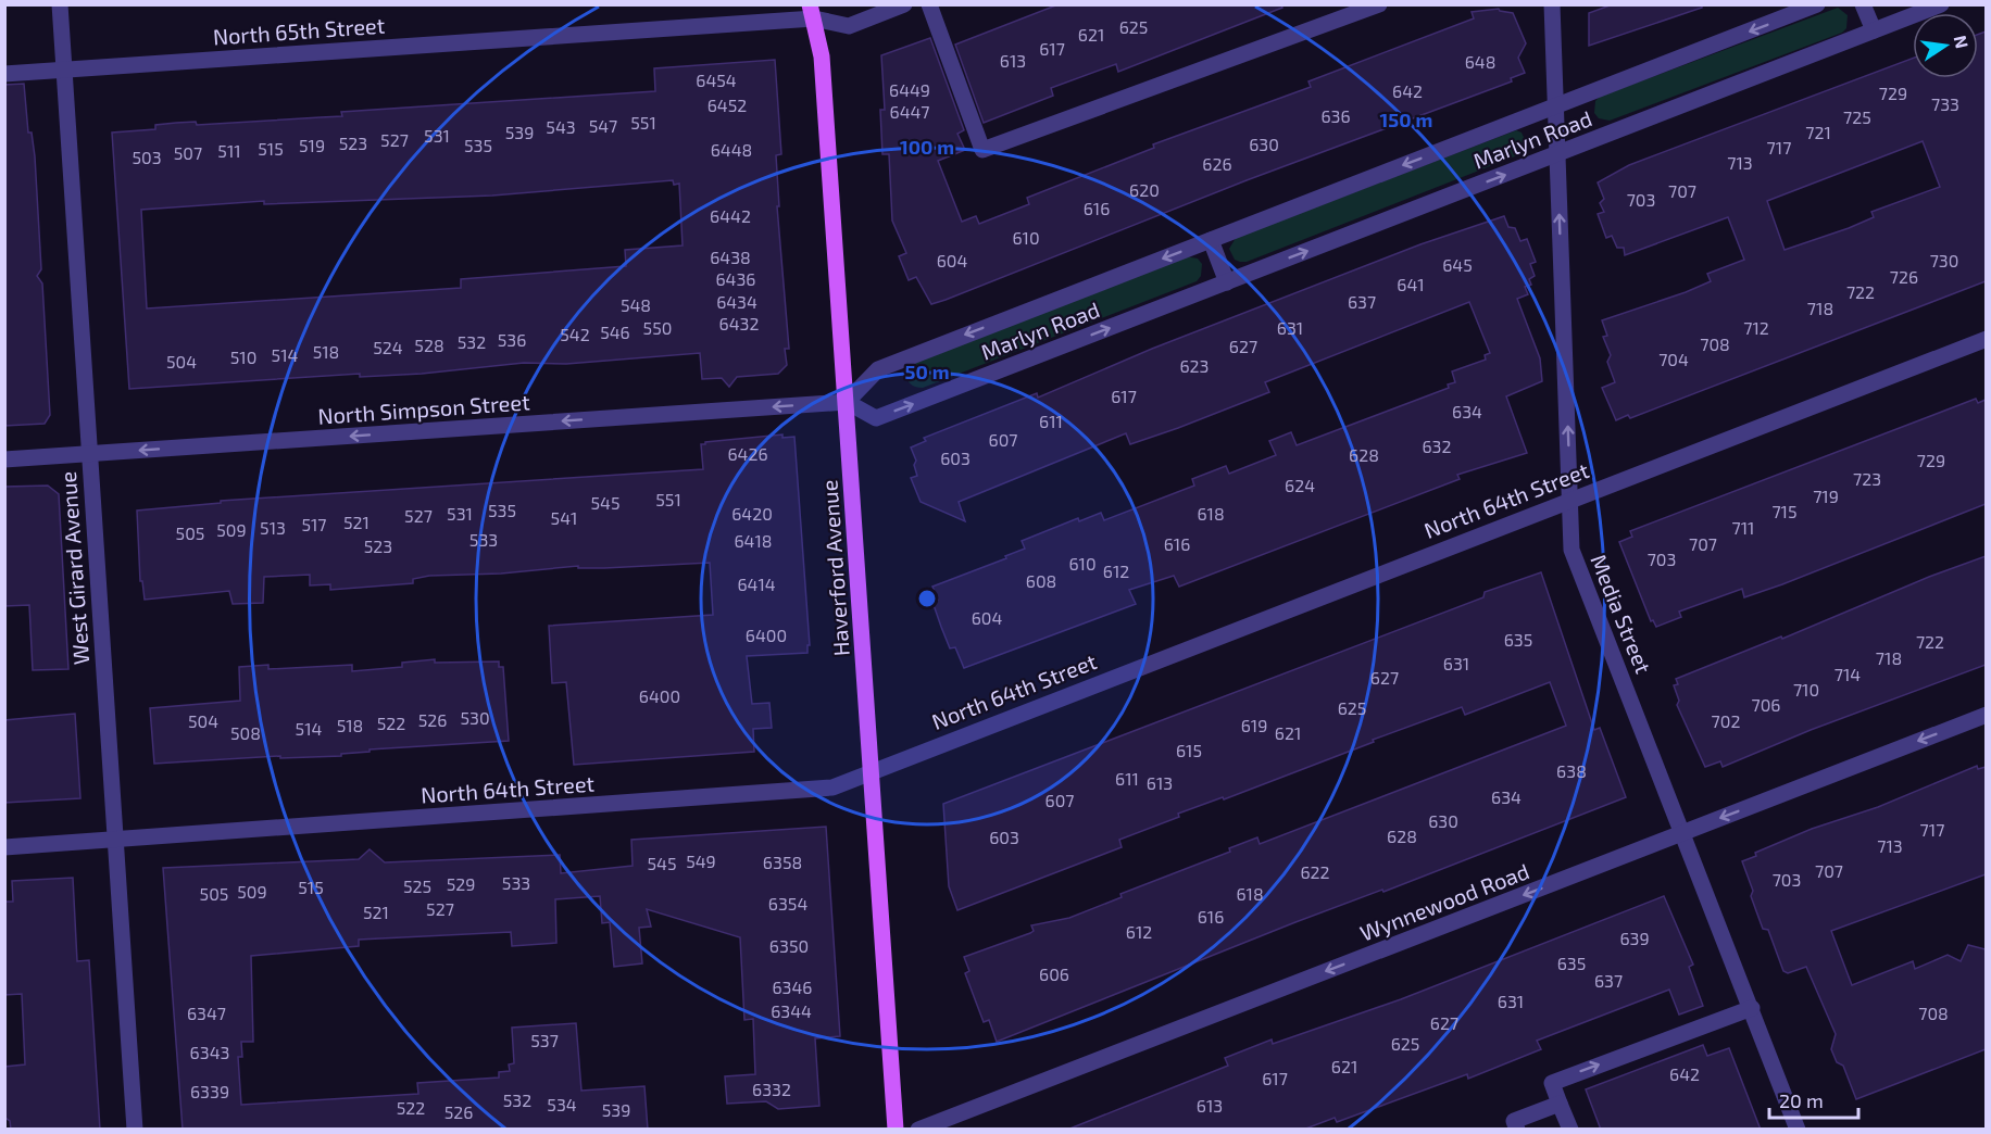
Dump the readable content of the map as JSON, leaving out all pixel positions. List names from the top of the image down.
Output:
{
  "streets": {
    "main road": ["Haverford Avenue"],
    "street": [
      "North 65th Street",
      "Marlyn Road",
      "North Simpson Street",
      "North 64th Street",
      "West Girard Avenue",
      "Media Street",
      "Wynnewood Road"
    ]
  },
  "crossings": [
    ["North 65th Street", "West Girard Avenue"],
    ["North 65th Street", "Haverford Avenue"],
    ["Marlyn Road", "North Simpson Street"],
    ["Marlyn Road", "Haverford Avenue"],
    ["Marlyn Road", "Media Street"],
    ["North Simpson Street", "West Girard Avenue"],
    ["North Simpson Street", "Haverford Avenue"],
    ["North 64th Street", "West Girard Avenue"],
    ["North 64th Street", "Haverford Avenue"],
    ["North 64th Street", "Media Street"],
    ["Media Street", "Wynnewood Road"]
  ],
  "one_way": ["North Simpson Street", "Wynnewood Road"],
  "house_numbers": [
    "625",
    "621",
    "617",
    "613",
    "648",
    "6454",
    "6449",
    "642",
    "729",
    "733",
    "6452",
    "6447",
    "636",
    "725",
    "551",
    "547",
    "543",
    "539",
    "721",
    "531",
    "527",
    "523",
    "630",
    "519",
    "535",
    "717",
    "515",
    "6448",
    "511",
    "507",
    "503",
    "713",
    "626",
    "620",
    "707",
    "703",
    "616",
    "6442",
    "610",
    "6438",
    "604",
    "730",
    "645",
    "726",
    "6436",
    "641",
    "722",
    "6434",
    "637",
    "548",
    "718",
    "6432",
    "550",
    "631",
    "712",
    "546",
    "542",
    "536",
    "532",
    "708",
    "528",
    "627",
    "524",
    "518",
    "514",
    "510",
    "704",
    "504",
    "623",
    "617",
    "634",
    "611",
    "607",
    "632",
    "6426",
    "628",
    "603",
    "729",
    "723",
    "624",
    "719",
    "551",
    "545",
    "535",
    "715",
    "531",
    "6420",
    "618",
    "527",
    "541",
    "521",
    "517",
    "513",
    "711",
    "509",
    "505",
    "533",
    "6418",
    "616",
    "707",
    "523",
    "703",
    "610",
    "612",
    "608",
    "6414",
    "604",
    "6400",
    "635",
    "722",
    "718",
    "631",
    "714",
    "627",
    "710",
    "6400",
    "706",
    "625",
    "530",
    "526",
    "504",
    "702",
    "522",
    "518",
    "619",
    "514",
    "508",
    "621",
    "615",
    "638",
    "611",
    "613",
    "634",
    "607",
    "630",
    "717",
    "628",
    "603",
    "713",
    "549",
    "6358",
    "545",
    "707",
    "622",
    "703",
    "533",
    "529",
    "525",
    "515",
    "509",
    "505",
    "618",
    "6354",
    "527",
    "521",
    "616",
    "612",
    "639",
    "6350",
    "635",
    "606",
    "637",
    "6346",
    "631",
    "6344",
    "6347",
    "708",
    "627",
    "537",
    "625",
    "6343",
    "621",
    "642",
    "617",
    "6332",
    "6339",
    "532",
    "534",
    "613",
    "522",
    "539",
    "526"
  ],
  "scale_bar": "20 m",
  "north": "right",
  "rings": ["150 m", "100 m", "50 m"]
}
